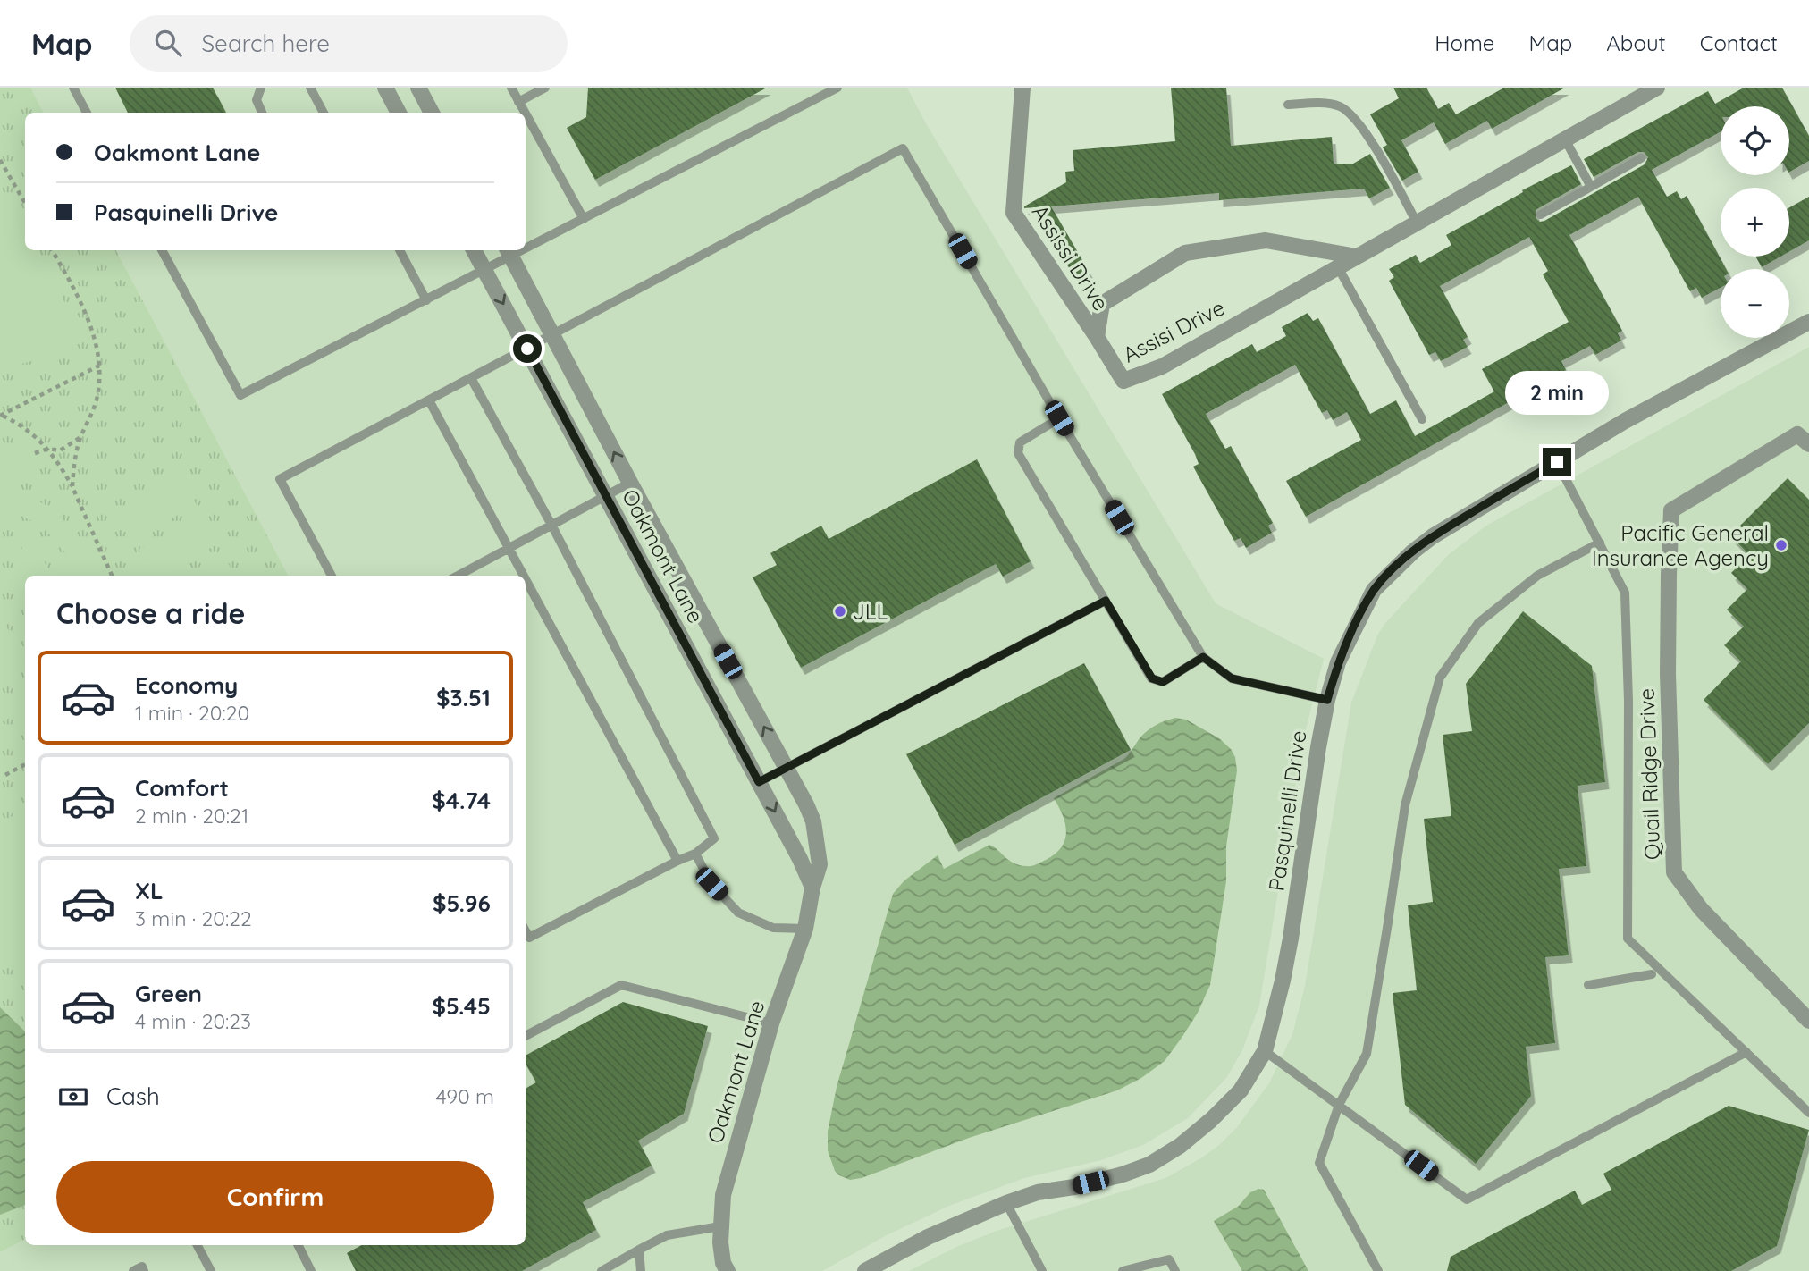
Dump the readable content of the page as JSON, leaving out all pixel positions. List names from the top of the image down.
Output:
{
  "streets": {
    "street": [
      "Assissi Drive",
      "Assisi Drive",
      "Oakmont Lane",
      "Quail Ridge Drive",
      "Pasquinelli Drive"
    ]
  },
  "crossings": [
    ["Assissi Drive", "Assisi Drive"]
  ],
  "places": ["Pacific General Insurance Agency", "JLL"],
  "page": {
    "header": "Map",
    "search": "Search here",
    "nav": [
      "Home",
      "Map",
      "About",
      "Contact"
    ],
    "map_buttons": ["+", "−"],
    "banner": ["Oakmont Lane", "Pasquinelli Drive"],
    "bubble": "2 min",
    "heading": "Choose a ride",
    "list": [
      {
        "name": "Economy",
        "note": "1 min · 20:20",
        "value": "$3.51"
      },
      {
        "name": "Comfort",
        "note": "2 min · 20:21",
        "value": "$4.74"
      },
      {
        "name": "XL",
        "note": "3 min · 20:22",
        "value": "$5.96"
      },
      {
        "name": "Green",
        "note": "4 min · 20:23",
        "value": "$5.45"
      }
    ],
    "pay": ["Cash", "490 m"],
    "buttons": "Confirm"
  }
}
